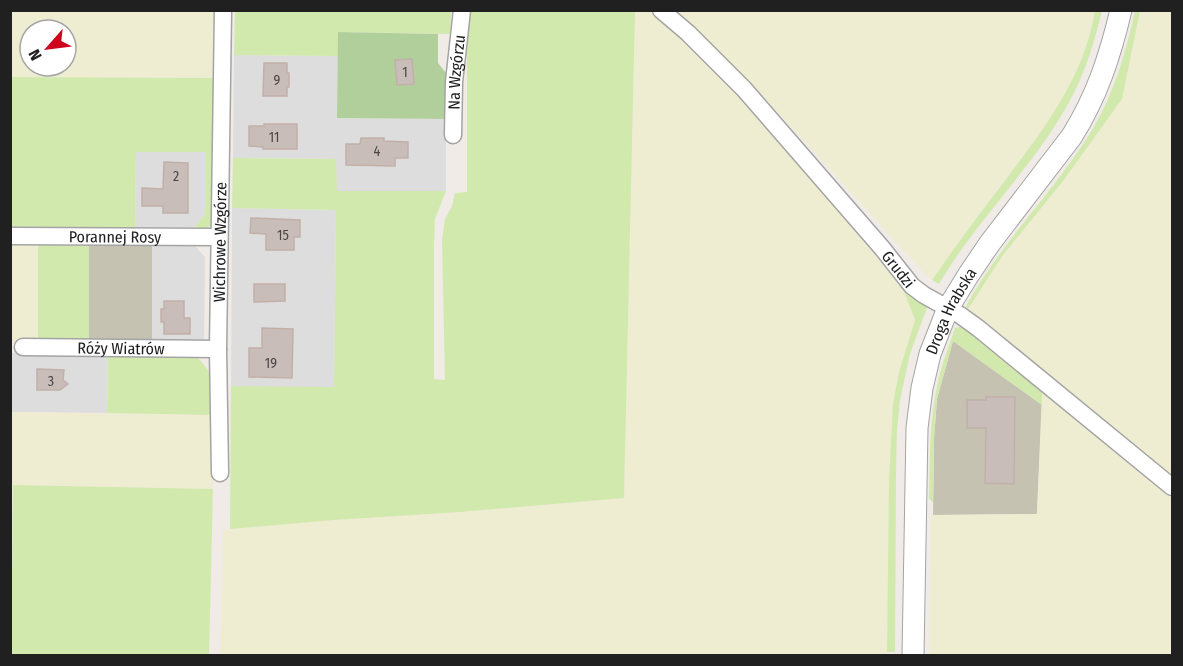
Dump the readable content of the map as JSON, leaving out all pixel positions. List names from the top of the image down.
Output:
{
  "streets": {
    "street": [
      "Na Wzgórzu",
      "Porannej Rosy",
      "Wichrowe Wzgórze",
      "Grudzi",
      "Droga Hrabska",
      "Róży Wiatrów"
    ]
  },
  "crossings": [
    ["Porannej Rosy", "Wichrowe Wzgórze"],
    ["Wichrowe Wzgórze", "Róży Wiatrów"],
    ["Grudzi", "Droga Hrabska"]
  ],
  "house_numbers": [
    "1",
    "9",
    "11",
    "4",
    "2",
    "15",
    "19",
    "3"
  ],
  "north": "bottom left"
}
